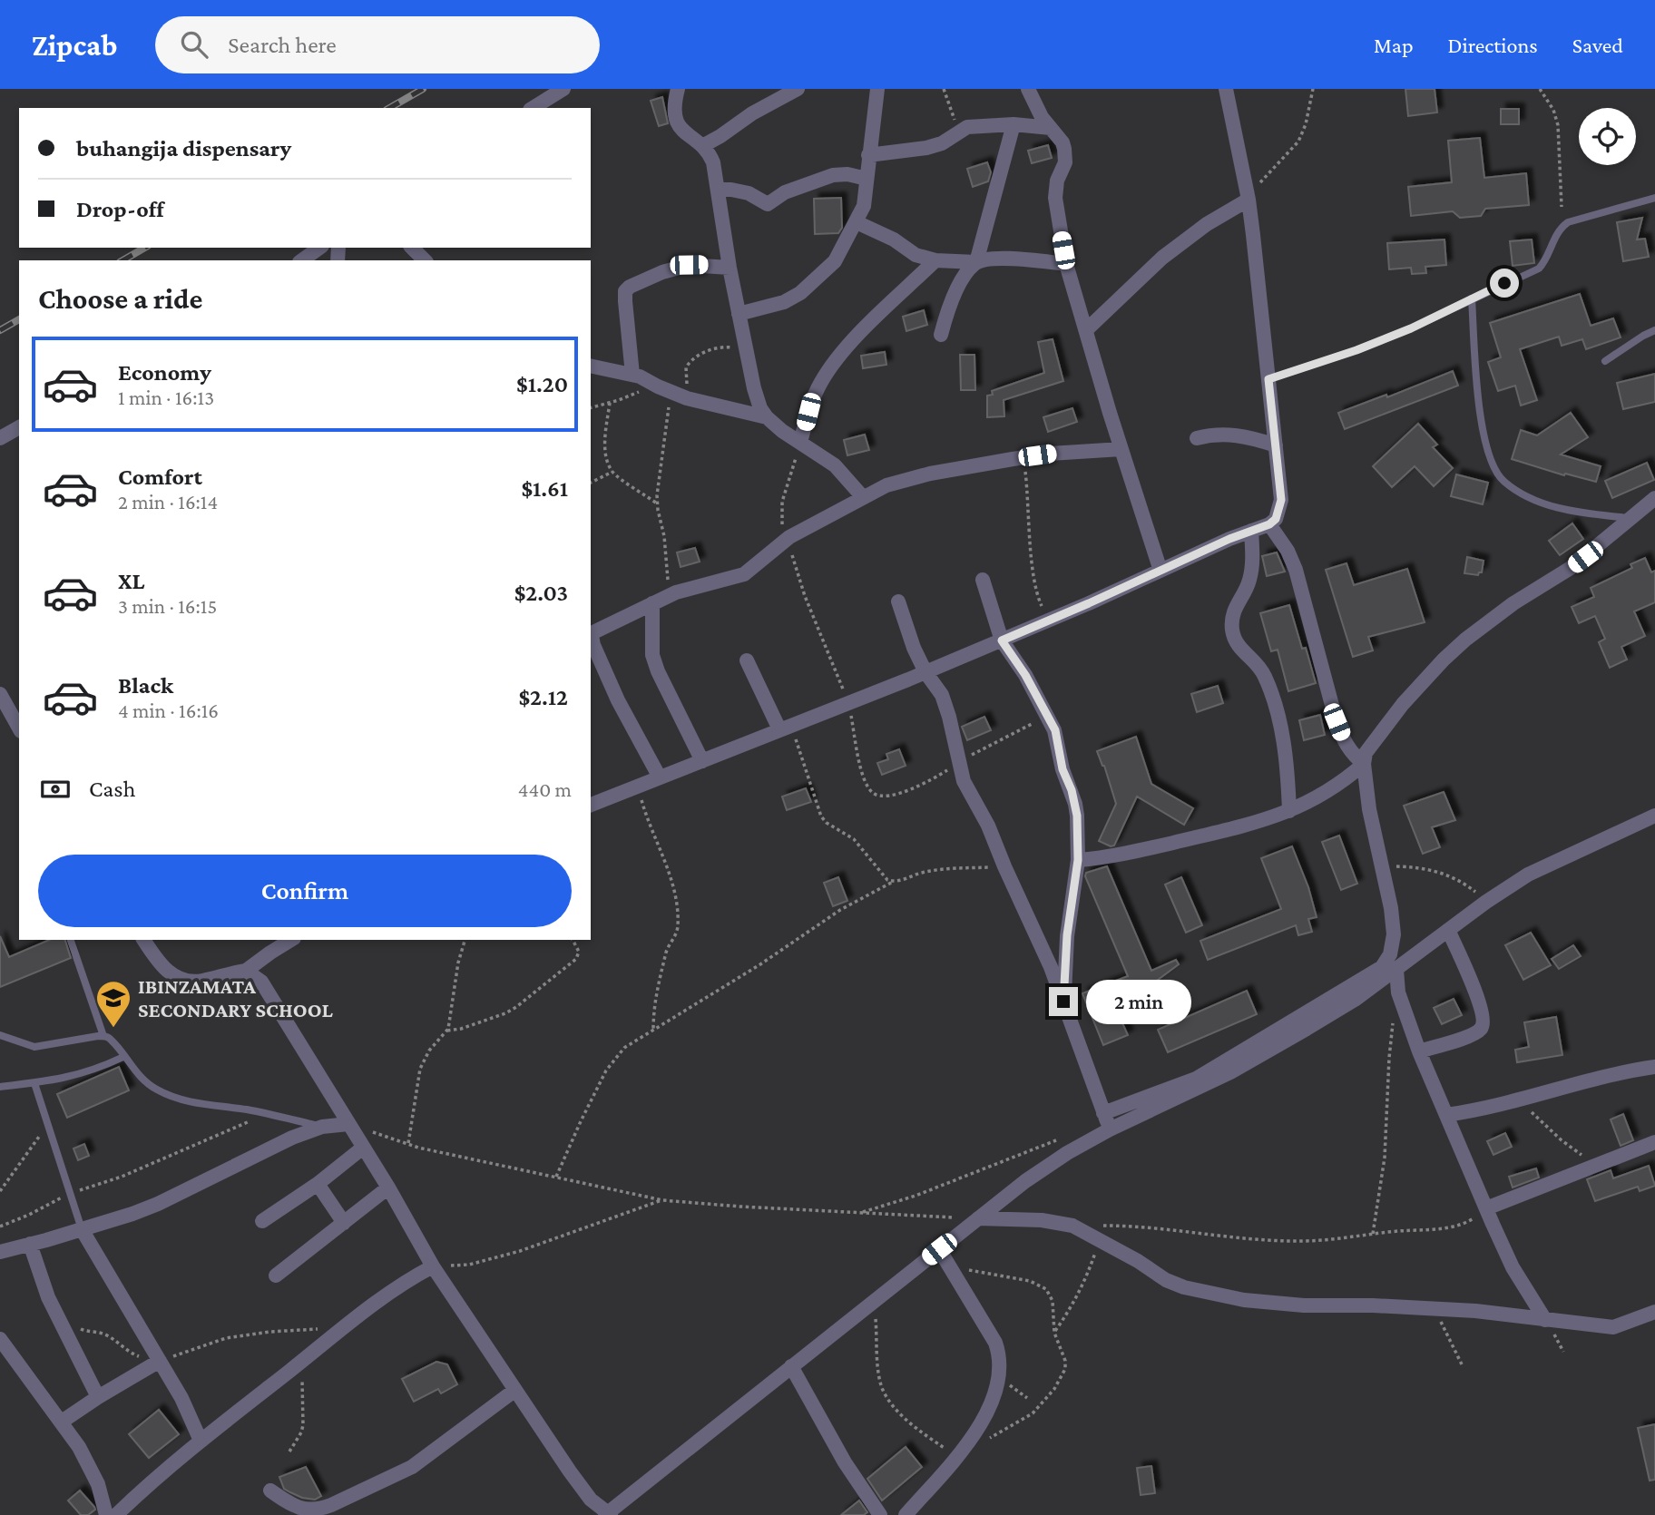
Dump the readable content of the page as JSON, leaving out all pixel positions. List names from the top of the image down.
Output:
{
  "places": {
    "school or university": ["IBINZAMATA SECONDARY SCHOOL"]
  },
  "page": {
    "header": "Zipcab",
    "search": "Search here",
    "nav": ["Map", "Directions", "Saved"],
    "banner": ["buhangija dispensary", "Drop-off"],
    "heading": "Choose a ride",
    "list": [
      {
        "name": "Economy",
        "note": "1 min · 16:13",
        "value": "$1.20"
      },
      {
        "name": "Comfort",
        "note": "2 min · 16:14",
        "value": "$1.61"
      },
      {
        "name": "XL",
        "note": "3 min · 16:15",
        "value": "$2.03"
      },
      {
        "name": "Black",
        "note": "4 min · 16:16",
        "value": "$2.12"
      }
    ],
    "pay": ["Cash", "440 m"],
    "buttons": "Confirm",
    "bubble": "2 min"
  }
}
